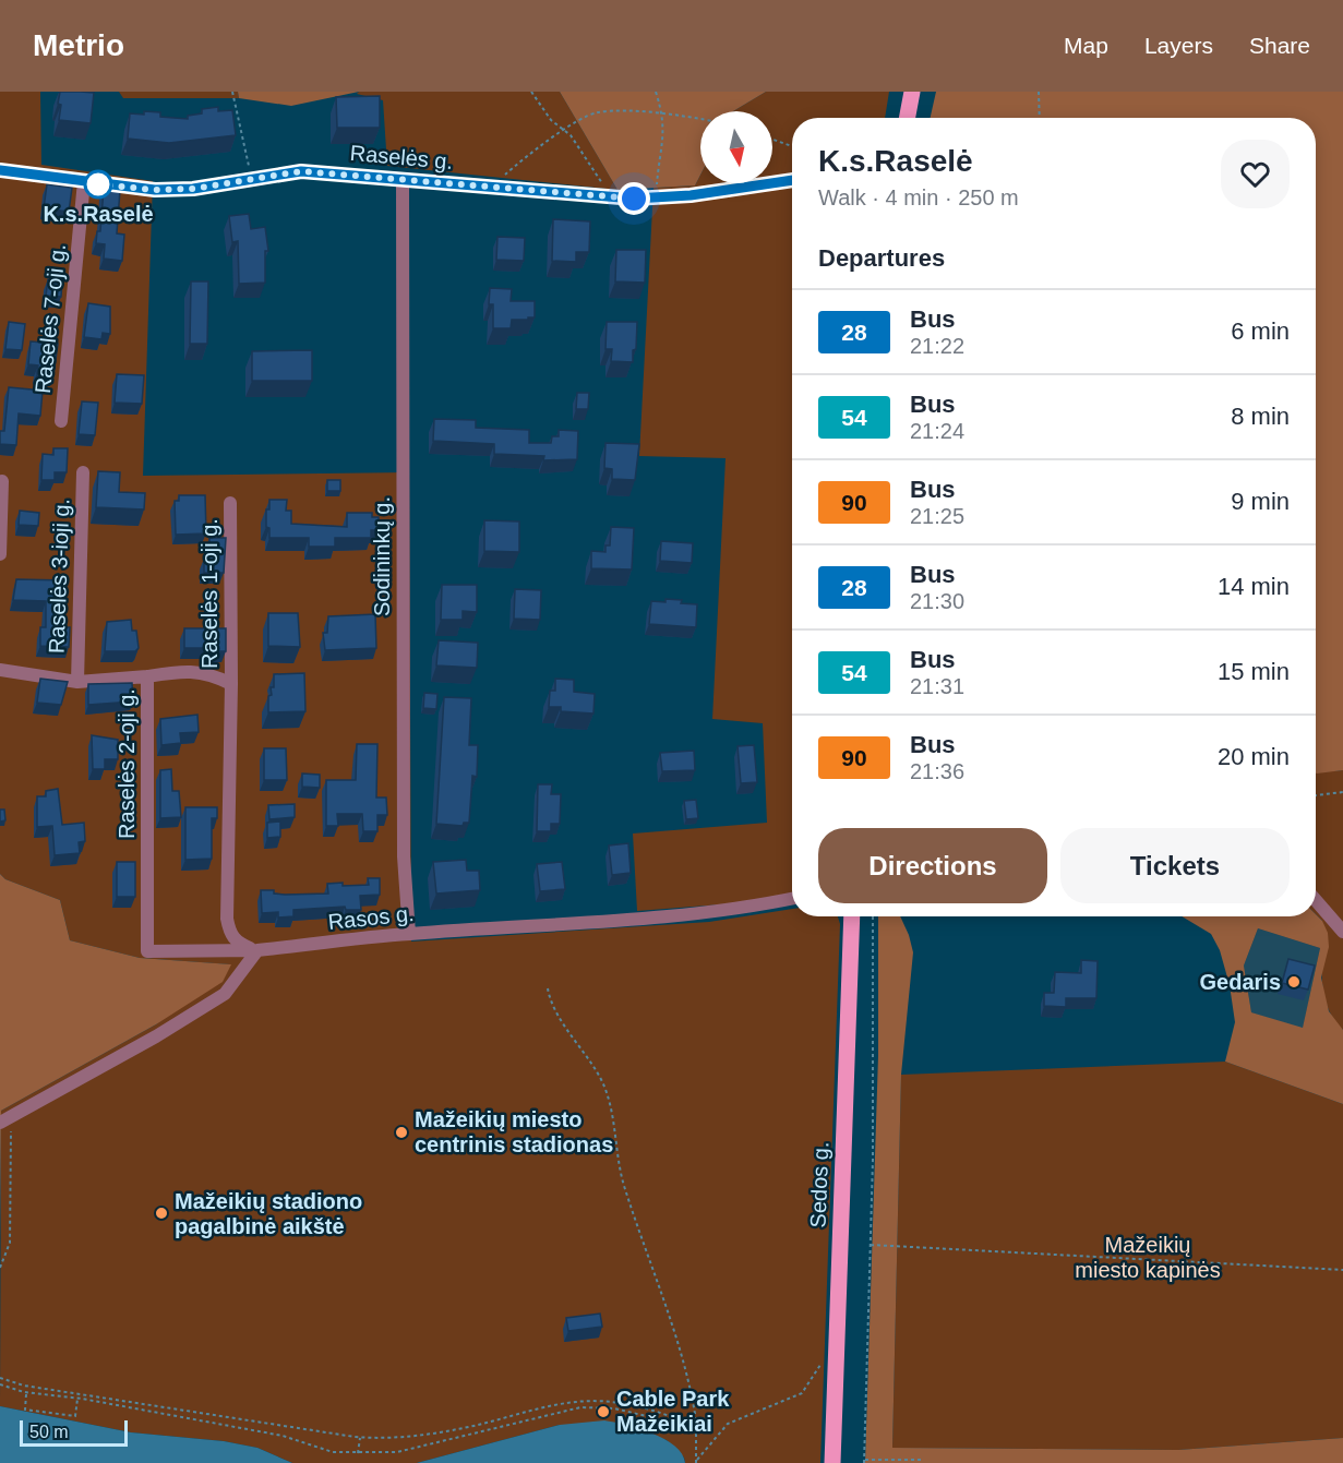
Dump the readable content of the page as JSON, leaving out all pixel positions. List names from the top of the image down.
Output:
{
  "streets": {
    "main road": ["Sedos g."],
    "street": [
      "Raselės g.",
      "Raselės 7-oji g.",
      "Sodininkų g.",
      "Raselės 3-ioji g.",
      "Raselės 1-oji g.",
      "Raselės 2-oji g.",
      "Rasos g."
    ]
  },
  "crossings": [
    ["Raselės g.", "Raselės 7-oji g."],
    ["Raselės g.", "Sodininkų g."],
    ["Sodininkų g.", "Rasos g."],
    ["Raselės 3-ioji g.", "Raselės 2-oji g."],
    ["Raselės 1-oji g.", "Raselės 2-oji g."],
    ["Raselės 1-oji g.", "Rasos g."],
    ["Raselės 2-oji g.", "Rasos g."]
  ],
  "parks": ["Mažeikių miesto kapinės"],
  "places": [
    "K.s.Raselė",
    "Gedaris",
    "Mažeikių miesto centrinis stadionas",
    "Mažeikių stadiono pagalbinė aikštė",
    "Cable Park Mažeikiai"
  ],
  "lines": ["bus line 28"],
  "scale_bar": "50 m",
  "north": "bottom",
  "page": {
    "header": "Metrio",
    "nav": ["Map", "Layers", "Share"],
    "heading": [
      ["K.s.Raselė", "Walk · 4 min · 250 m"],
      "Departures"
    ],
    "list": [
      {
        "mark": "28",
        "name": "Bus",
        "note": "21:22",
        "value": "6 min"
      },
      {
        "mark": "54",
        "name": "Bus",
        "note": "21:24",
        "value": "8 min"
      },
      {
        "mark": "90",
        "name": "Bus",
        "note": "21:25",
        "value": "9 min"
      },
      {
        "mark": "28",
        "name": "Bus",
        "note": "21:30",
        "value": "14 min"
      },
      {
        "mark": "54",
        "name": "Bus",
        "note": "21:31",
        "value": "15 min"
      },
      {
        "mark": "90",
        "name": "Bus",
        "note": "21:36",
        "value": "20 min"
      }
    ],
    "buttons": ["Directions", "Tickets"],
    "scale": "50 m"
  }
}
